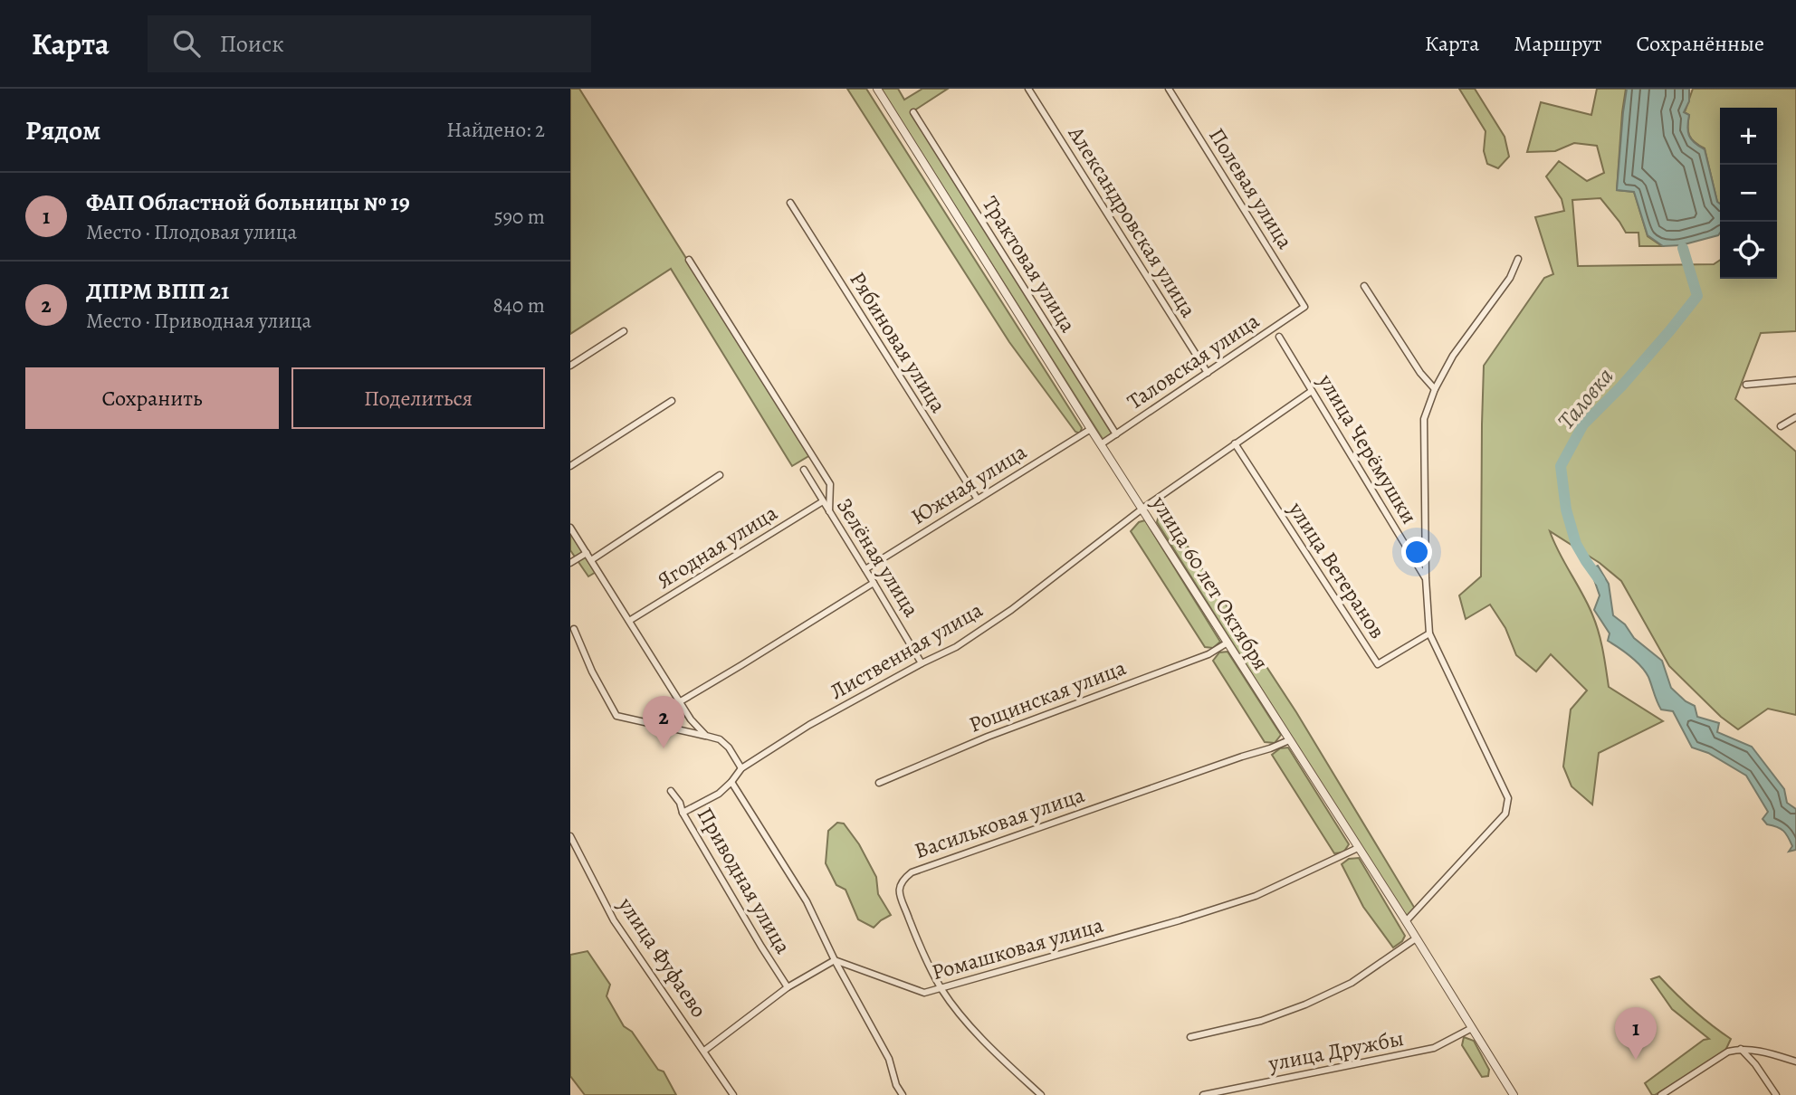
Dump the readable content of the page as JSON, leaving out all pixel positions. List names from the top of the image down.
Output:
{
  "streets": {
    "street": [
      "Полевая улица",
      "Александровская улица",
      "Трактовая улица",
      "Рябиновая улица",
      "Таловская улица",
      "улица Черёмушки",
      "Южная улица",
      "Ягодная улица",
      "Зелёная улица",
      "улица Ветеранов",
      "улица 60 лет Октября",
      "Лиственная улица",
      "Рощинская улица",
      "Васильковая улица",
      "Приводная улица",
      "Ромашковая улица",
      "улица Фуфаево",
      "улица Дружбы"
    ]
  },
  "crossings": [
    ["Полевая улица", "Таловская улица"],
    ["Александровская улица", "Таловская улица"],
    ["Трактовая улица", "Таловская улица"],
    ["Рябиновая улица", "Южная улица"],
    ["Таловская улица", "улица 60 лет Октября"],
    ["улица Черёмушки", "Лиственная улица"],
    ["Южная улица", "Зелёная улица"],
    ["Южная улица", "улица 60 лет Октября"],
    ["Ягодная улица", "Зелёная улица"],
    ["Зелёная улица", "Лиственная улица"],
    ["улица Ветеранов", "Лиственная улица"],
    ["улица 60 лет Октября", "Лиственная улица"],
    ["улица 60 лет Октября", "Рощинская улица"],
    ["улица 60 лет Октября", "Васильковая улица"],
    ["улица 60 лет Октября", "Ромашковая улица"],
    ["улица 60 лет Октября", "улица Дружбы"],
    ["Лиственная улица", "Приводная улица"],
    ["Васильковая улица", "Ромашковая улица"]
  ],
  "water": ["Таловка"],
  "page": {
    "header": "Карта",
    "search": "Поиск",
    "nav": ["Карта", "Маршрут", "Сохранённые"],
    "heading": ["Рядом", "Найдено: 2"],
    "map_buttons": ["+", "−"],
    "list": [
      {
        "mark": "1",
        "name": "ФАП Областной больницы № 19",
        "note": "Место · Плодовая улица",
        "value": "590 m"
      },
      {
        "mark": "2",
        "name": "ДПРМ ВПП 21",
        "note": "Место · Приводная улица",
        "value": "840 m"
      }
    ],
    "buttons": ["Сохранить", "Поделиться"],
    "pins": ["2", "1"]
  }
}
